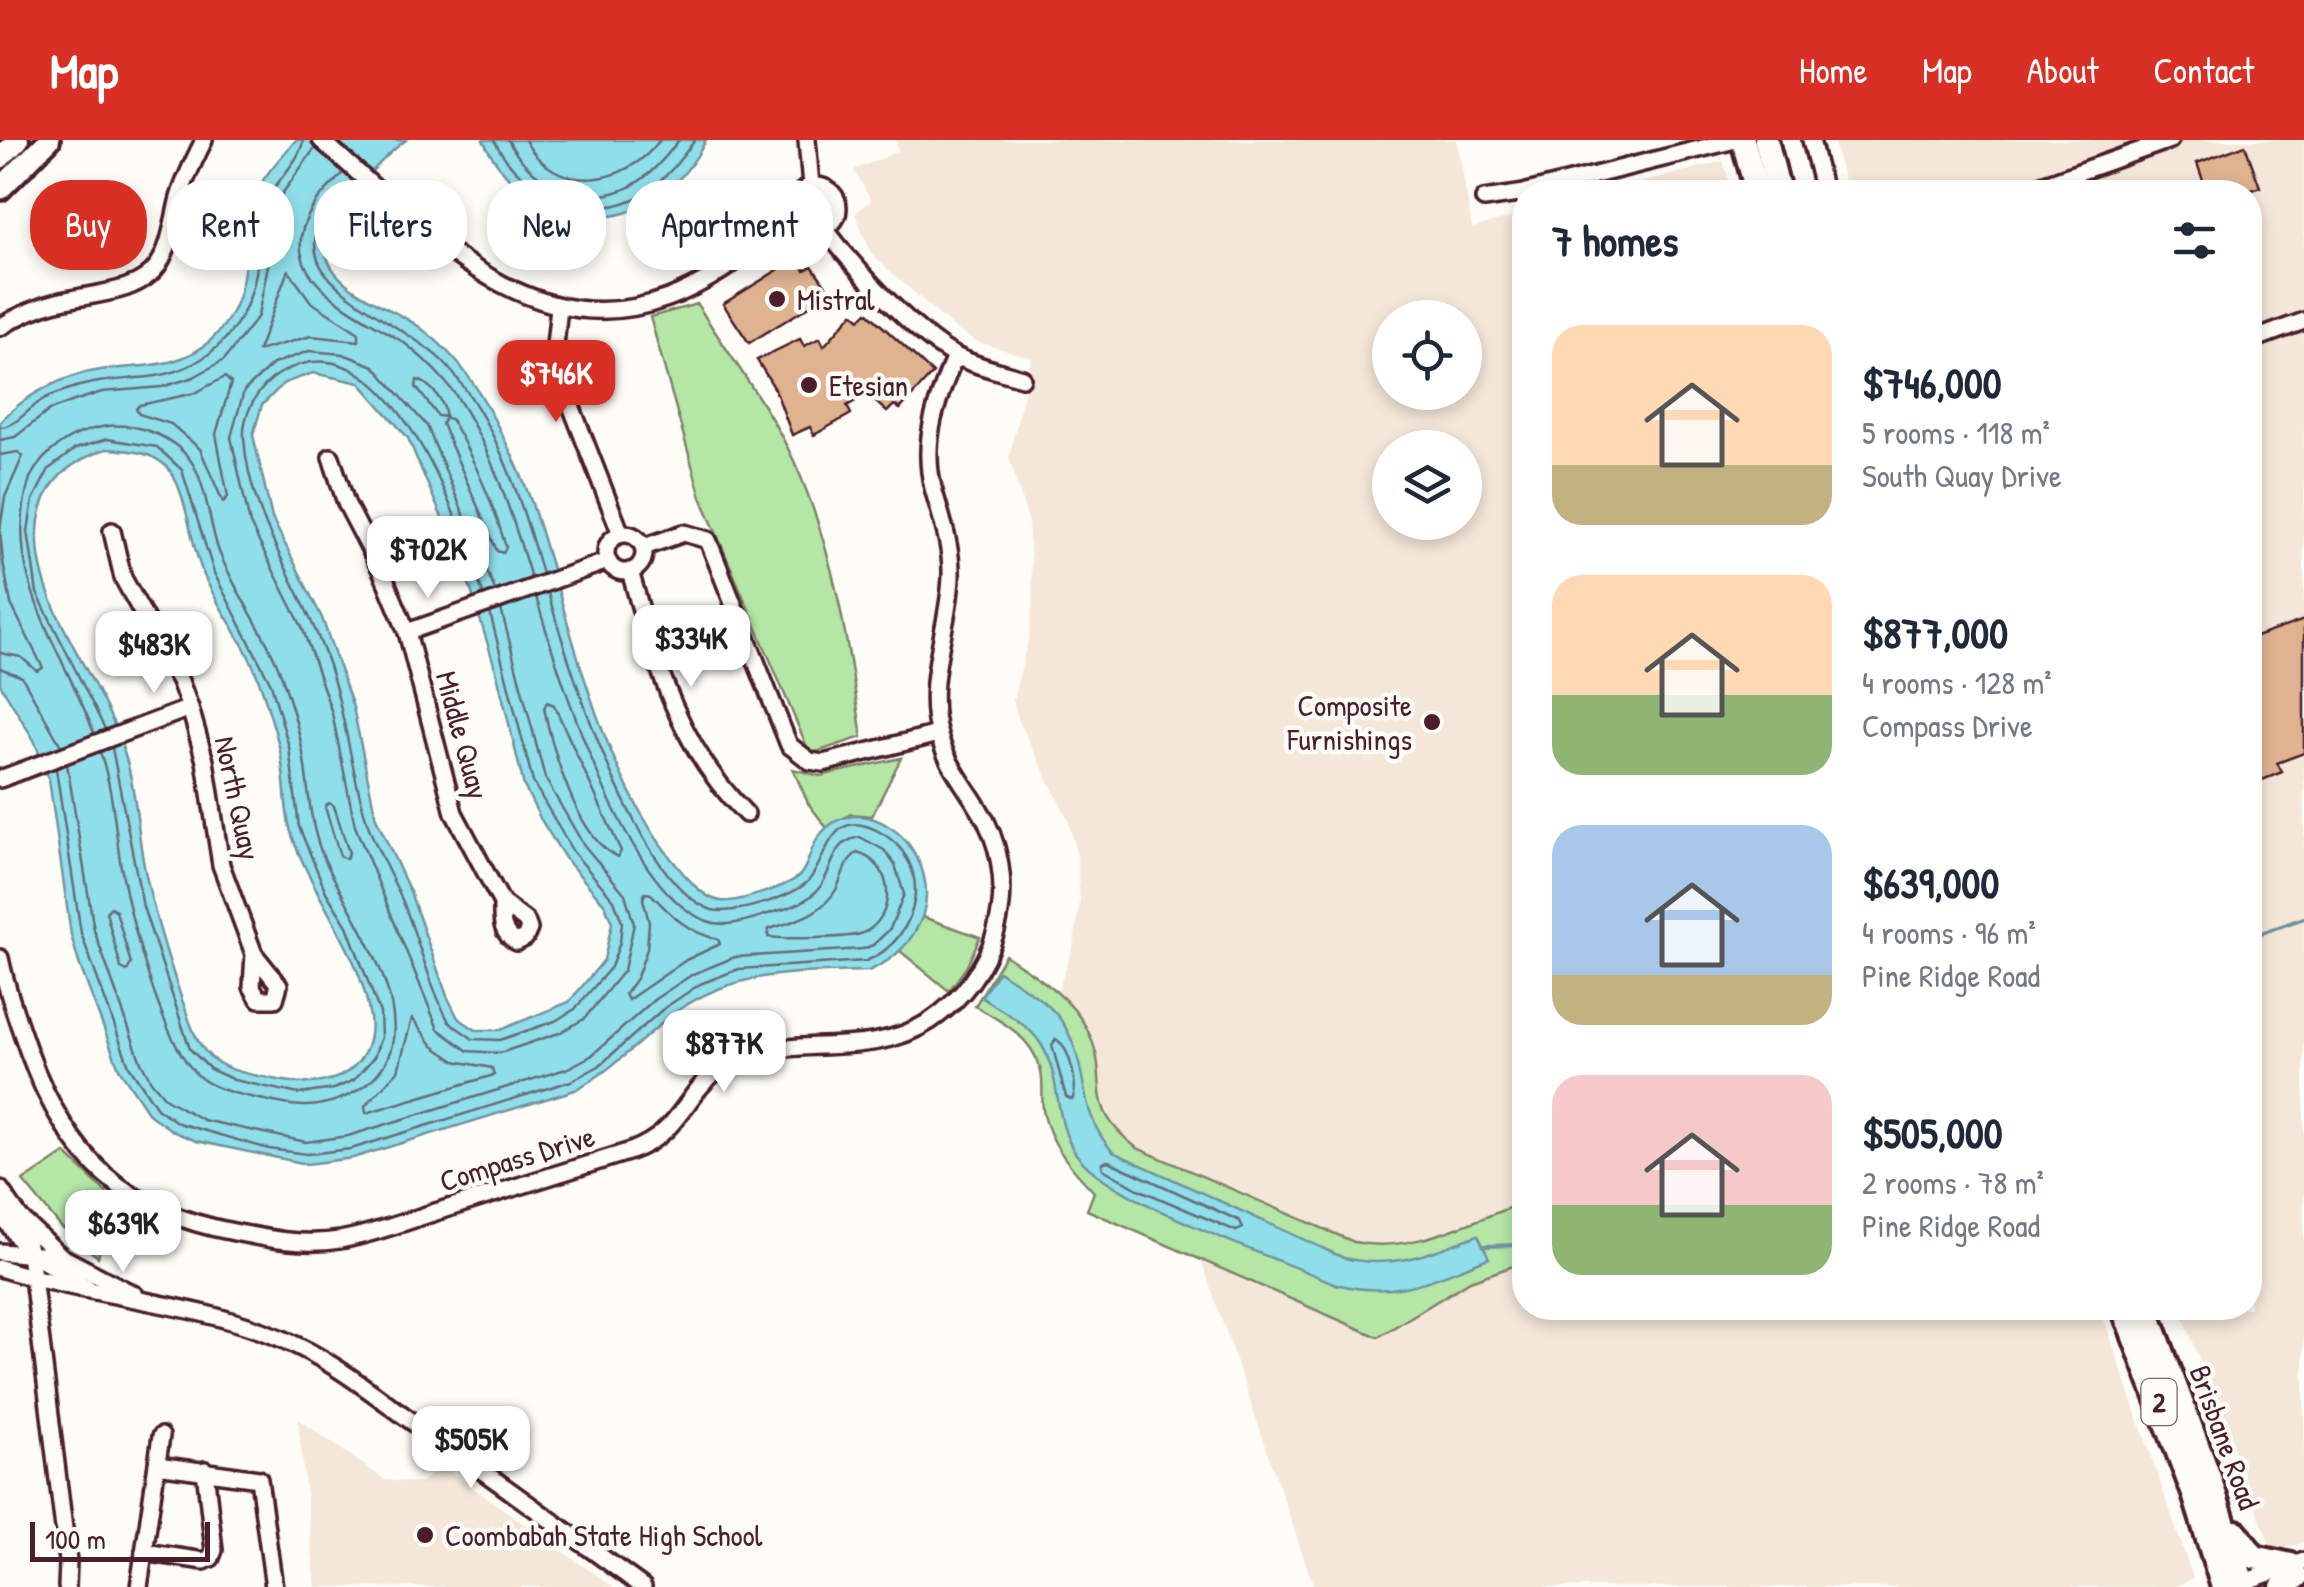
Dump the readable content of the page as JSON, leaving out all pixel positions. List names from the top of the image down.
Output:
{
  "streets": {
    "highway": ["2", "Brisbane Road"],
    "street": ["Middle Quay", "North Quay", "Compass Drive"]
  },
  "places": [
    "Mistral",
    "Etesian",
    "Composite Furnishings",
    "Coombabah State High School"
  ],
  "scale_bar": "100 m",
  "page": {
    "header": "Map",
    "nav": [
      "Home",
      "Map",
      "About",
      "Contact"
    ],
    "chip": [
      "Buy",
      "Rent",
      "Filters",
      "New",
      "Apartment"
    ],
    "heading": "7 homes",
    "list": [
      {
        "name": "$746,000",
        "note": "5 rooms · 118 m² · South Quay Drive"
      },
      {
        "name": "$877,000",
        "note": "4 rooms · 128 m² · Compass Drive"
      },
      {
        "name": "$639,000",
        "note": "4 rooms · 96 m² · Pine Ridge Road"
      },
      {
        "name": "$505,000",
        "note": "2 rooms · 78 m² · Pine Ridge Road"
      }
    ],
    "price": [
      "$746K",
      "$702K",
      "$334K",
      "$483K",
      "$877K",
      "$639K",
      "$505K"
    ],
    "scale": "100 m"
  }
}
